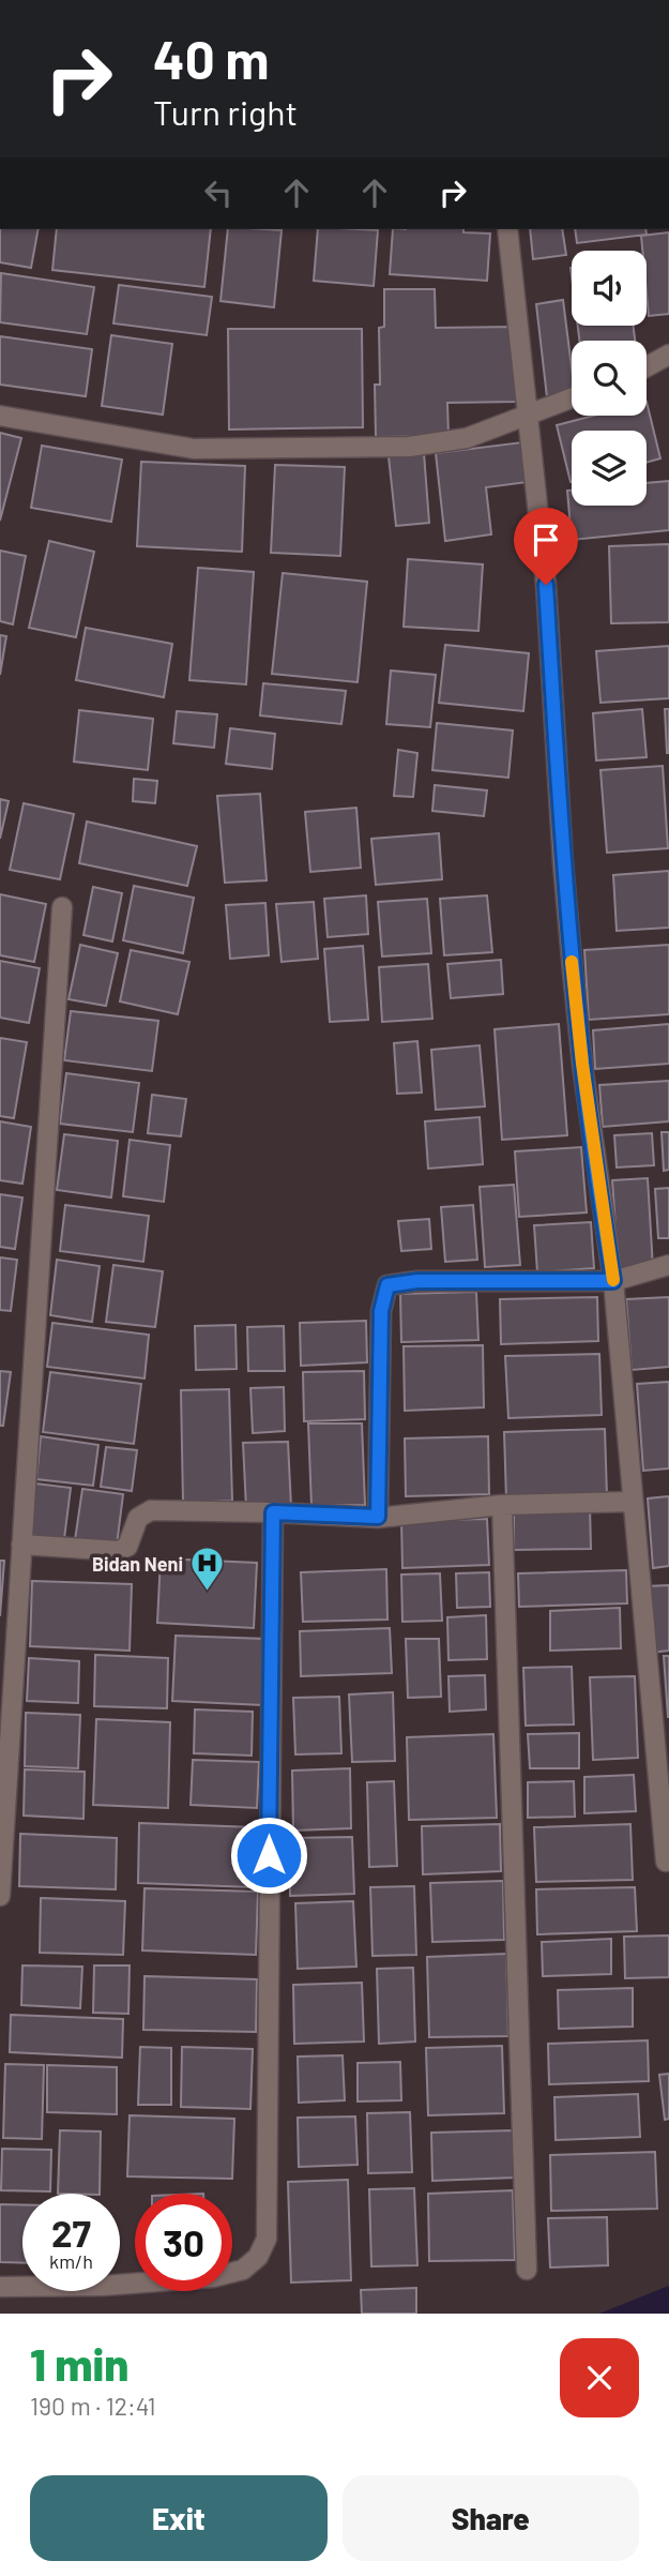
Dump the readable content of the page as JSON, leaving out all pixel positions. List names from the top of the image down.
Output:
{
  "places": {
    "hospital": ["Bidan Neni"]
  },
  "page": {
    "turn": ["40 m", "Turn right"],
    "speed": "27 km/h",
    "limit": "30",
    "heading": ["1 min", "190 m · 12:41"],
    "buttons": ["Exit", "Share"]
  }
}
